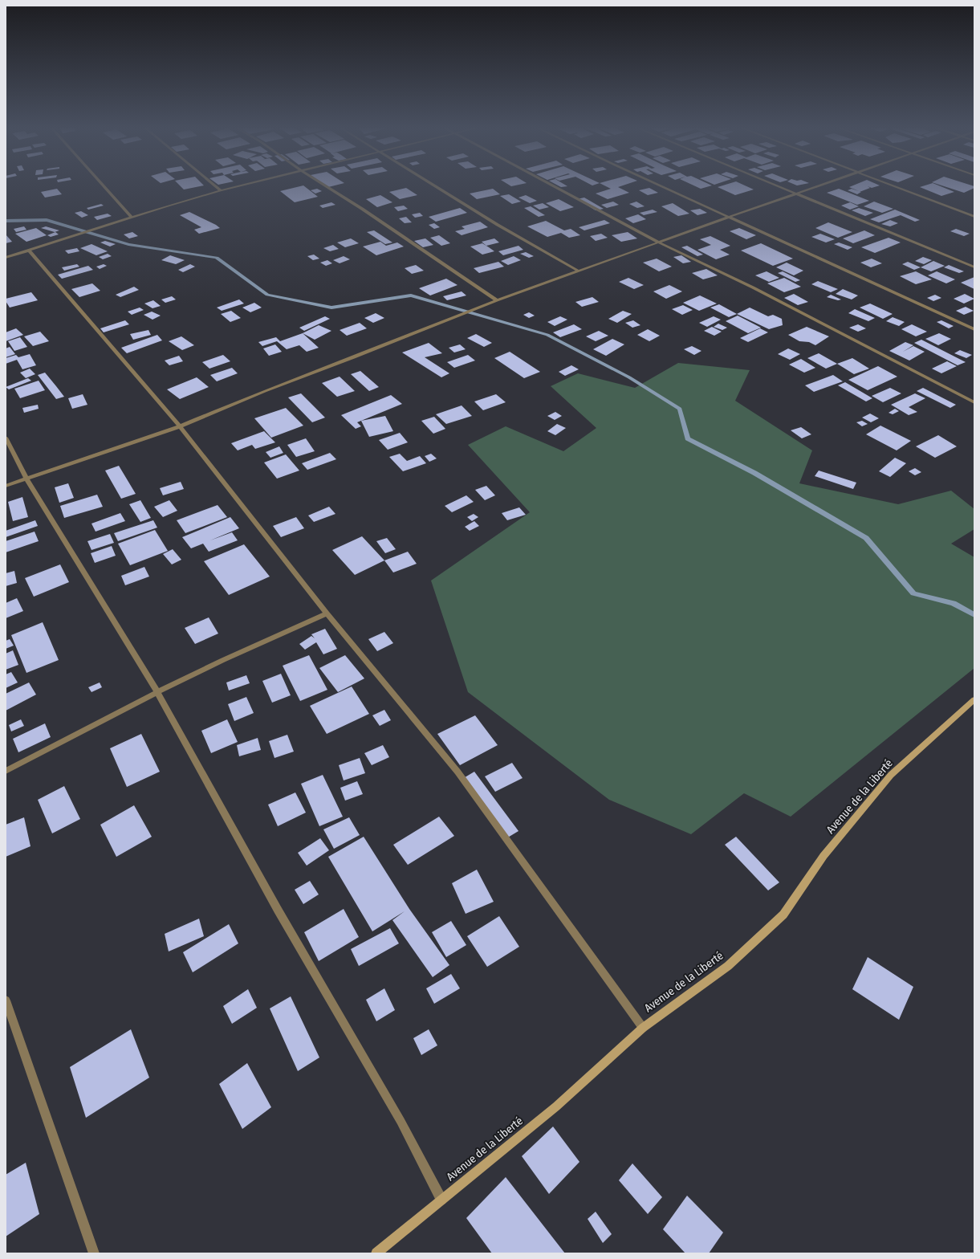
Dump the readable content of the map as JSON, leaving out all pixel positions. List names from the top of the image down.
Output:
{
  "streets": {
    "street": ["Avenue de la Liberté"]
  }
}
